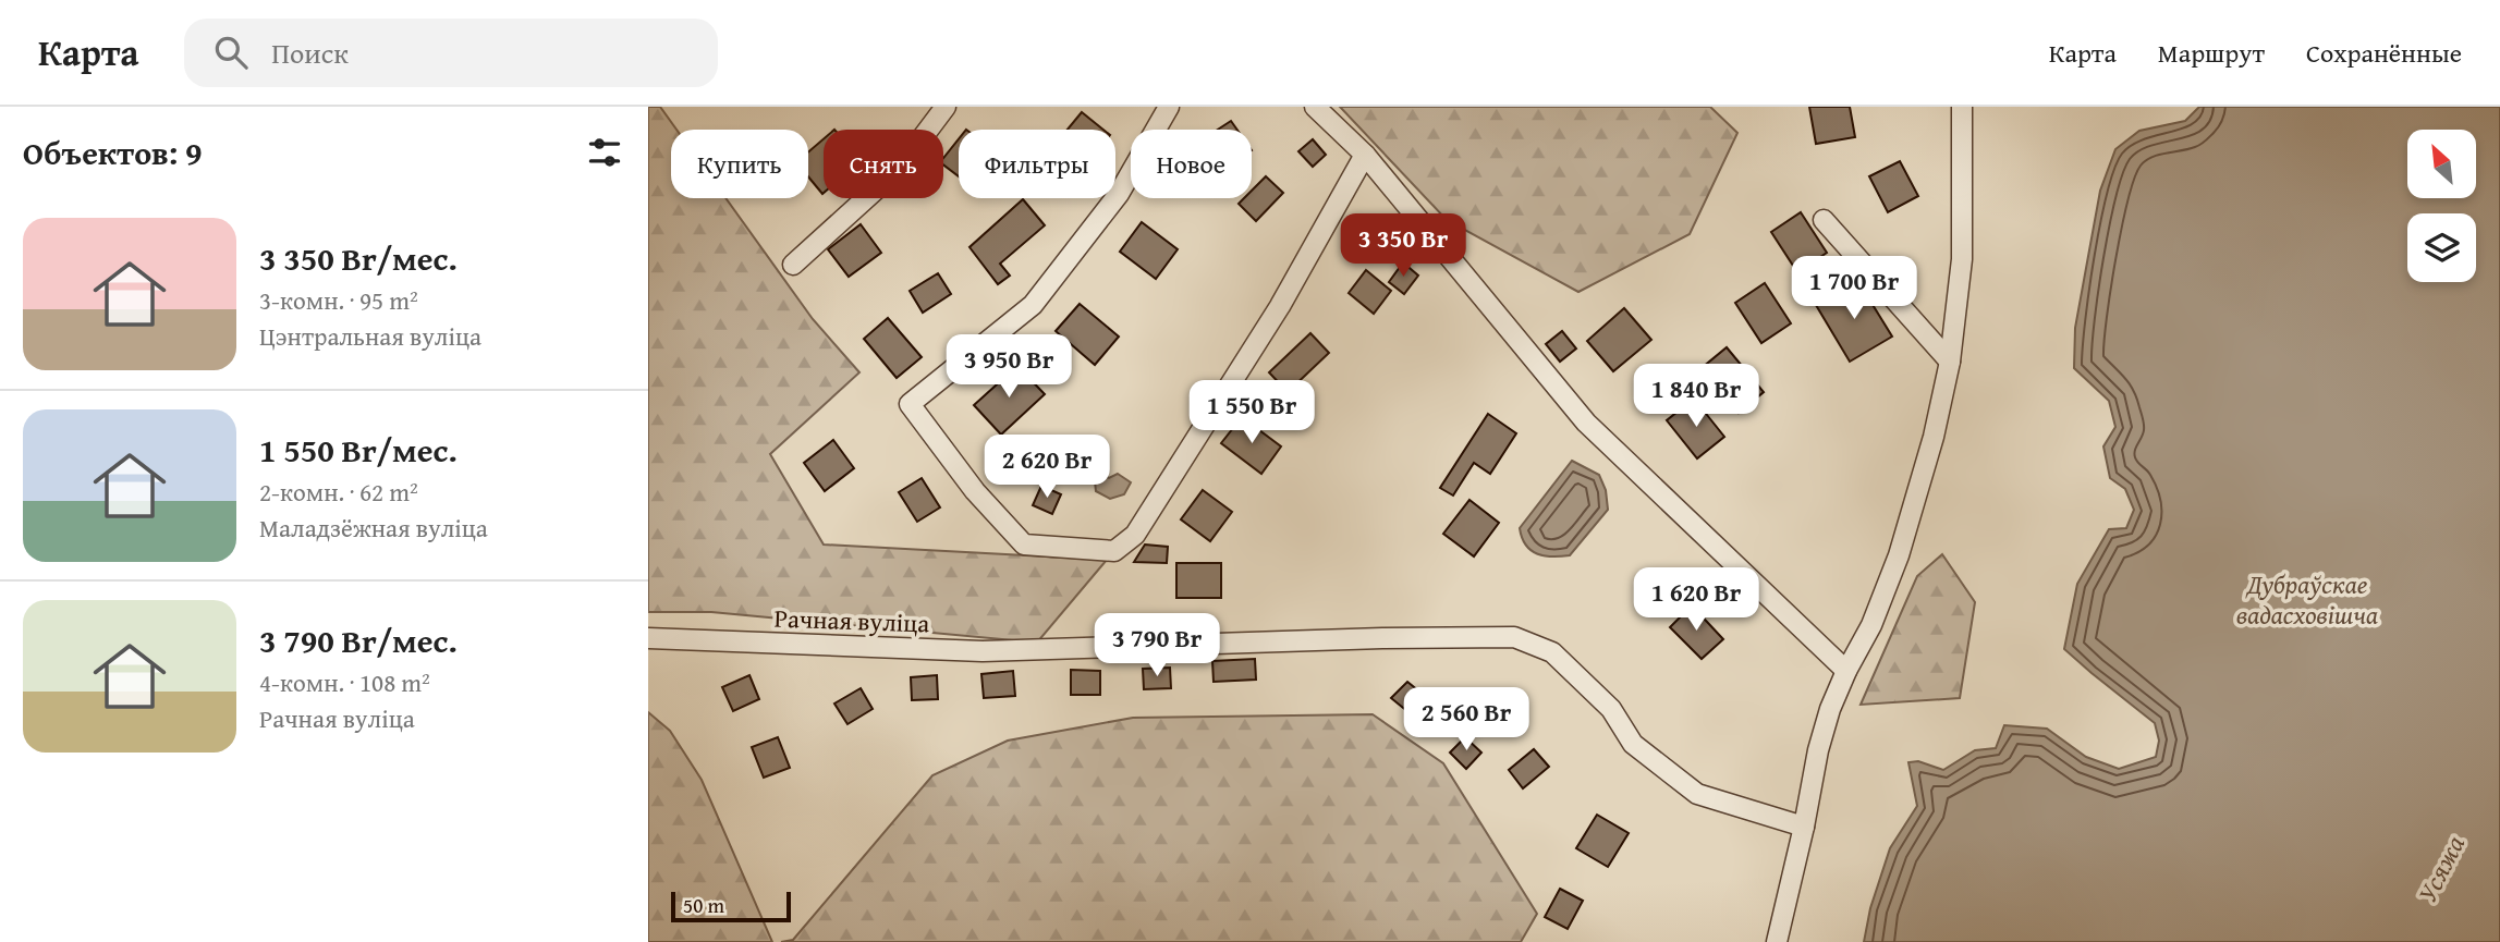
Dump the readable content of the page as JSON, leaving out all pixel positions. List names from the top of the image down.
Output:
{
  "streets": {
    "street": ["Рачная вуліца"]
  },
  "water": ["Дубраўскае вадасховішча", "Усяжа"],
  "scale_bar": "50 m",
  "north": "top left",
  "page": {
    "header": "Карта",
    "search": "Поиск",
    "nav": ["Карта", "Маршрут", "Сохранённые"],
    "heading": "Объектов: 9",
    "chip": [
      "Купить",
      "Снять",
      "Фильтры",
      "Новое"
    ],
    "list": [
      {
        "name": "3 350 Br/мес.",
        "note": "3-комн. · 95 m² · Цэнтральная вуліца"
      },
      {
        "name": "1 550 Br/мес.",
        "note": "2-комн. · 62 m² · Маладзёжная вуліца"
      },
      {
        "name": "3 790 Br/мес.",
        "note": "4-комн. · 108 m² · Рачная вуліца"
      }
    ],
    "price": [
      "3 350 Br",
      "1 700 Br",
      "3 950 Br",
      "1 840 Br",
      "1 550 Br",
      "2 620 Br",
      "1 620 Br",
      "3 790 Br",
      "2 560 Br"
    ],
    "scale": "50 m"
  }
}
